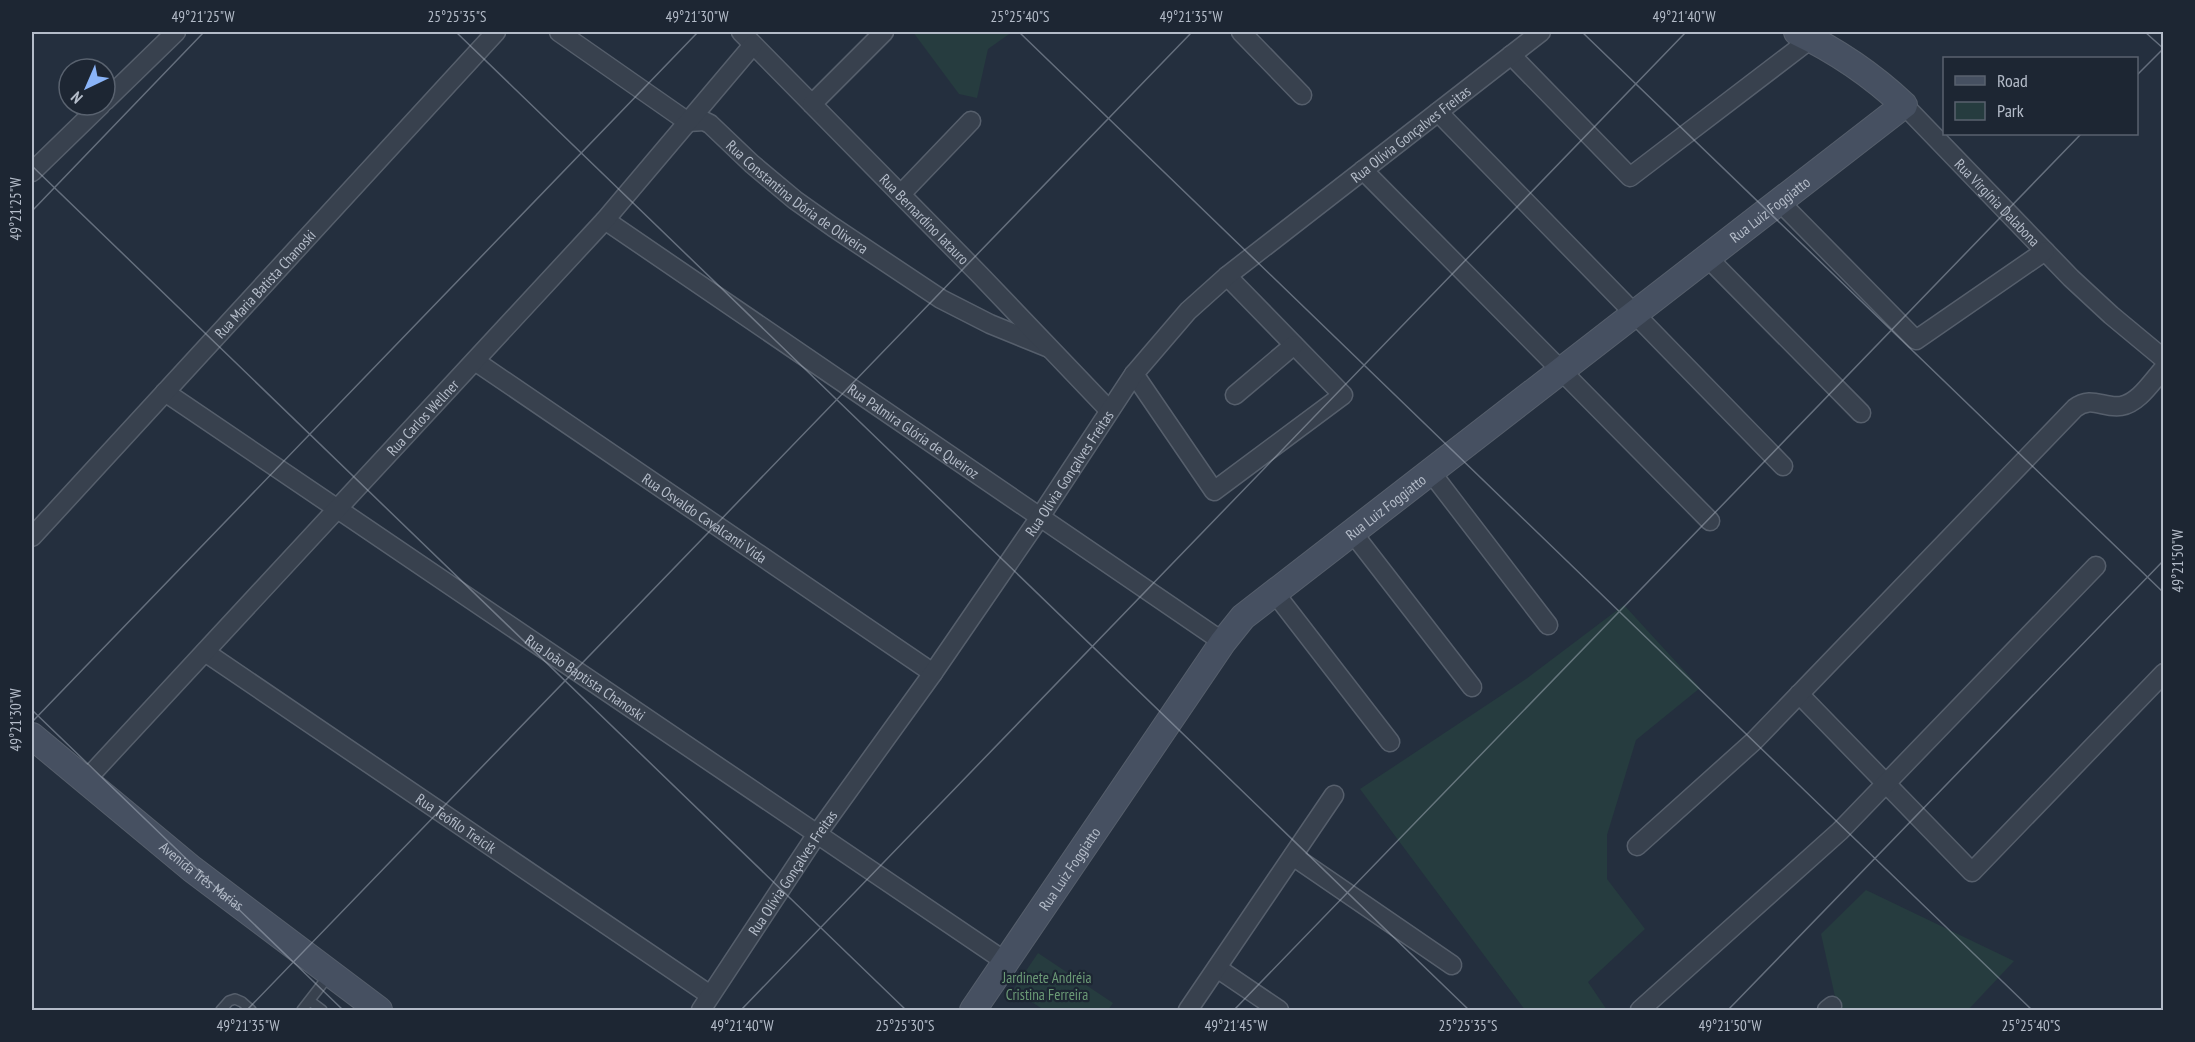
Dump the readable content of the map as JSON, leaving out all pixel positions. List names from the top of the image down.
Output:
{
  "streets": {
    "street": [
      "Rua Olívia Gonçalves Freitas",
      "Rua Constantina Dória de Oliveira",
      "Rua Virgínia Dalabona",
      "Rua Luiz Foggiatto",
      "Rua Bernardino Iatauro",
      "Rua Maria Batista Chanoski",
      "Rua Carlos Wellner",
      "Rua Palmira Glória de Queiroz",
      "Rua Osvaldo Cavalcanti Vida",
      "Rua João Baptista Chanoski",
      "Rua Teófilo Treicik",
      "Avenida Três Marias"
    ]
  },
  "crossings": [
    ["Rua Olívia Gonçalves Freitas", "Rua Bernardino Iatauro"],
    ["Rua Olívia Gonçalves Freitas", "Rua Palmira Glória de Queiroz"],
    ["Rua Olívia Gonçalves Freitas", "Rua Osvaldo Cavalcanti Vida"],
    ["Rua Olívia Gonçalves Freitas", "Rua João Baptista Chanoski"],
    ["Rua Olívia Gonçalves Freitas", "Rua Teófilo Treicik"],
    ["Rua Constantina Dória de Oliveira", "Rua Bernardino Iatauro"],
    ["Rua Constantina Dória de Oliveira", "Rua Carlos Wellner"],
    ["Rua Virgínia Dalabona", "Rua Luiz Foggiatto"],
    ["Rua Luiz Foggiatto", "Rua Palmira Glória de Queiroz"],
    ["Rua Luiz Foggiatto", "Rua João Baptista Chanoski"],
    ["Rua Bernardino Iatauro", "Rua Carlos Wellner"],
    ["Rua Maria Batista Chanoski", "Rua João Baptista Chanoski"],
    ["Rua Carlos Wellner", "Rua Palmira Glória de Queiroz"],
    ["Rua Carlos Wellner", "Rua Osvaldo Cavalcanti Vida"],
    ["Rua Carlos Wellner", "Rua João Baptista Chanoski"],
    ["Rua Carlos Wellner", "Rua Teófilo Treicik"],
    ["Rua Carlos Wellner", "Avenida Três Marias"]
  ],
  "parks": ["Jardinete Andréia Cristina Ferreira"],
  "legend": ["Road", "Park"],
  "north": "bottom left",
  "coordinates": [
    "49°21'25\"W",
    "25°25'35\"S",
    "49°21'30\"W",
    "25°25'40\"S",
    "49°21'35\"W",
    "49°21'40\"W",
    "49°21'50\"W",
    "25°25'30\"S",
    "49°21'45\"W"
  ]
}
